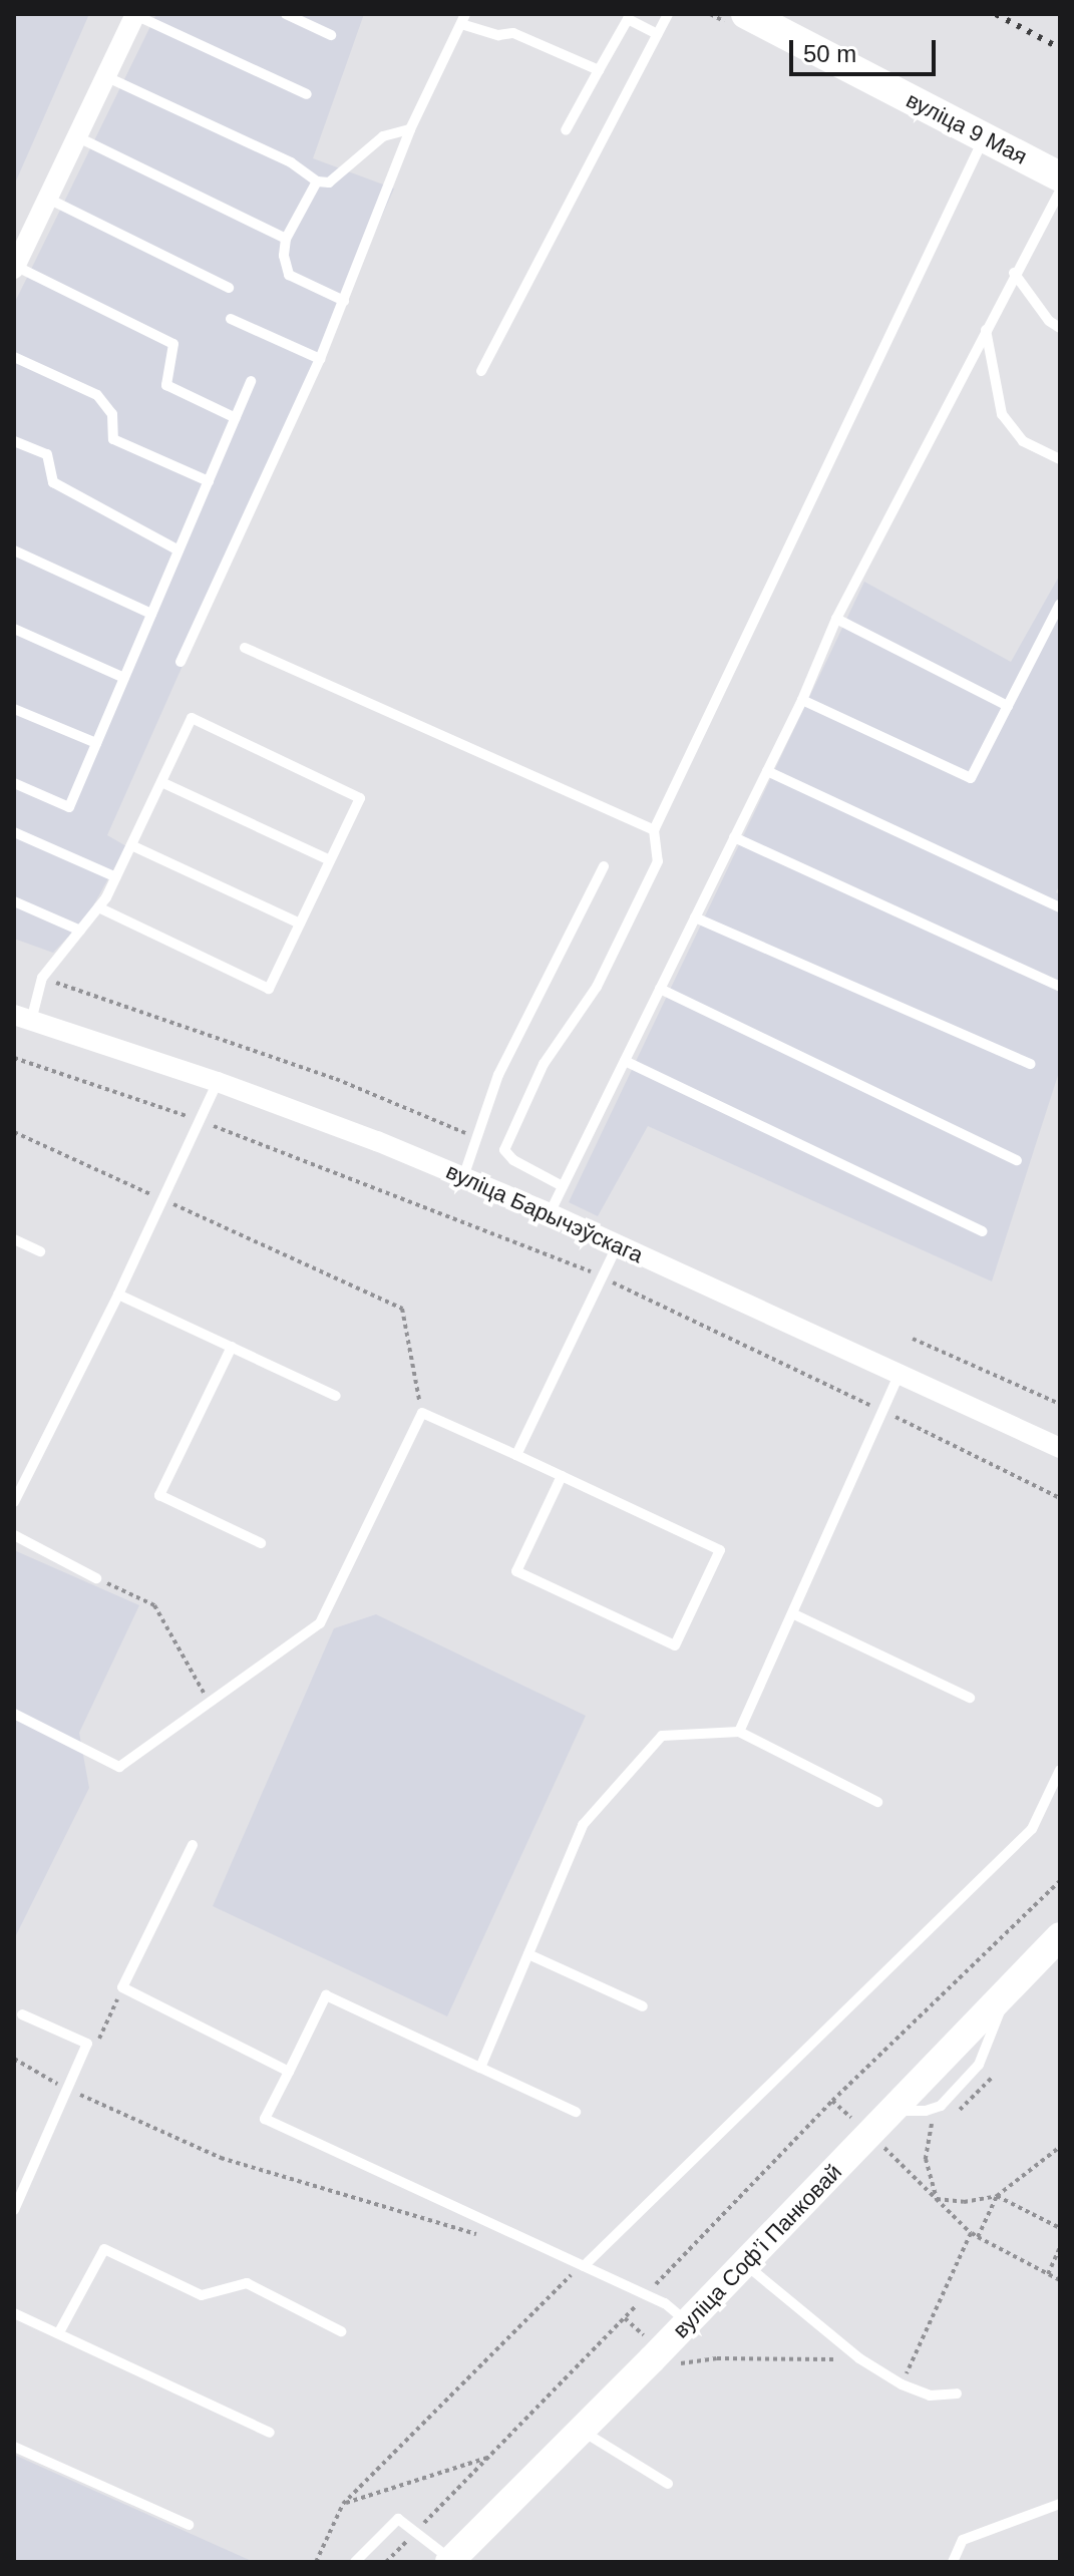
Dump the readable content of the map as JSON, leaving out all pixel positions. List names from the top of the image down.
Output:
{
  "streets": {
    "main road": ["вуліца 9 Мая", "вуліца Софʼі Панковай"],
    "street": ["вуліца Барычэўскага"]
  },
  "scale_bar": "50 m"
}
